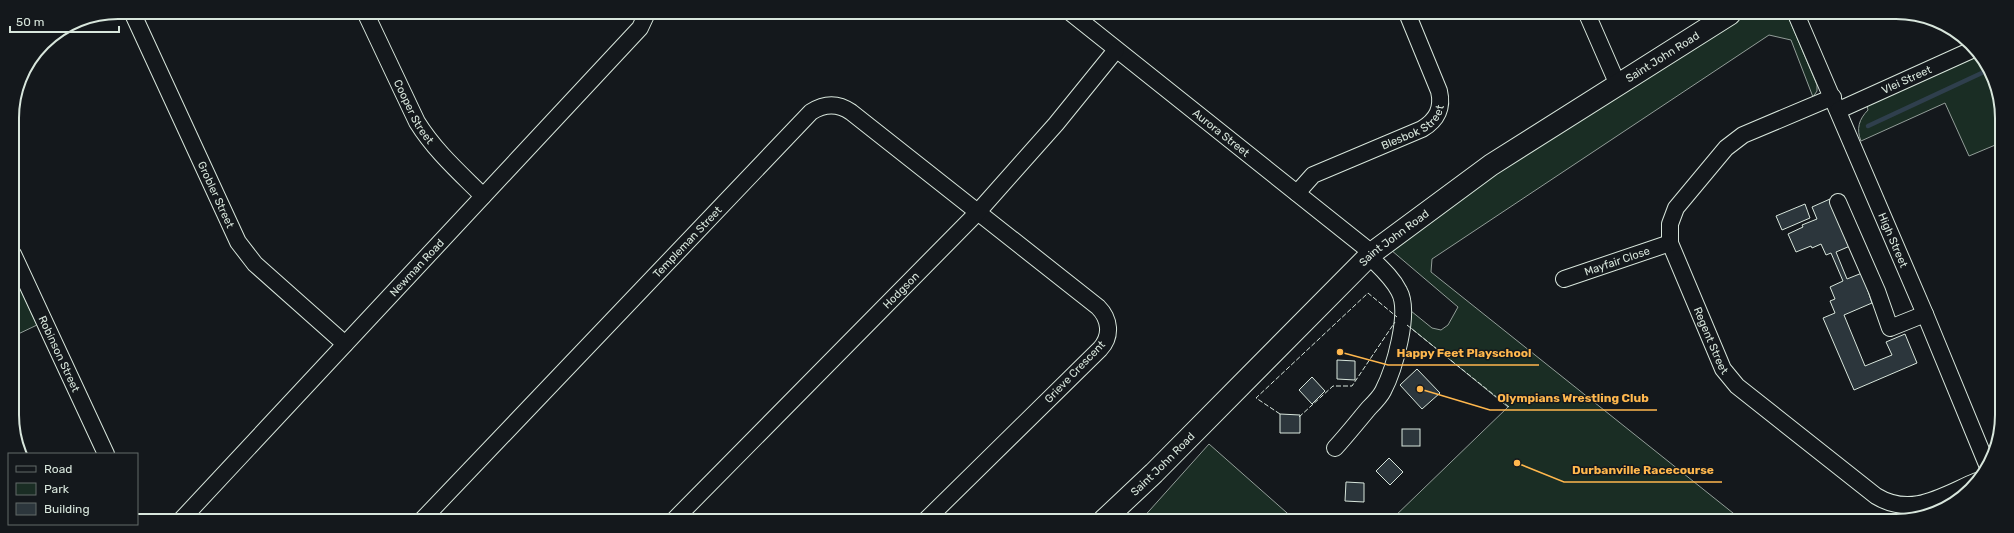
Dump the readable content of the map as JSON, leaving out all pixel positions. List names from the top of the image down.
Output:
{
  "streets": {
    "main road": ["Saint John Road"],
    "street": [
      "Vlei Street",
      "Cooper Street",
      "Blesbok Street",
      "Aurora Street",
      "Grobler Street",
      "High Street",
      "Templeman Street",
      "Mayfair Close",
      "Newman Road",
      "Hodgson",
      "Regent Street",
      "Robinson Street",
      "Grieve Crescent"
    ]
  },
  "crossings": [
    ["Saint John Road", "Aurora Street"],
    ["Vlei Street", "High Street"],
    ["Vlei Street", "Regent Street"],
    ["Cooper Street", "Newman Road"],
    ["Blesbok Street", "Aurora Street"],
    ["Aurora Street", "Hodgson"],
    ["Grobler Street", "Newman Road"],
    ["High Street", "Regent Street"],
    ["Templeman Street", "Hodgson"],
    ["Templeman Street", "Grieve Crescent"],
    ["Mayfair Close", "Regent Street"],
    ["Hodgson", "Grieve Crescent"]
  ],
  "places": ["Happy Feet Playschool", "Olympians Wrestling Club", "Durbanville Racecourse"],
  "legend": ["Road", "Park", "Building"],
  "scale_bar": "50 m"
}
